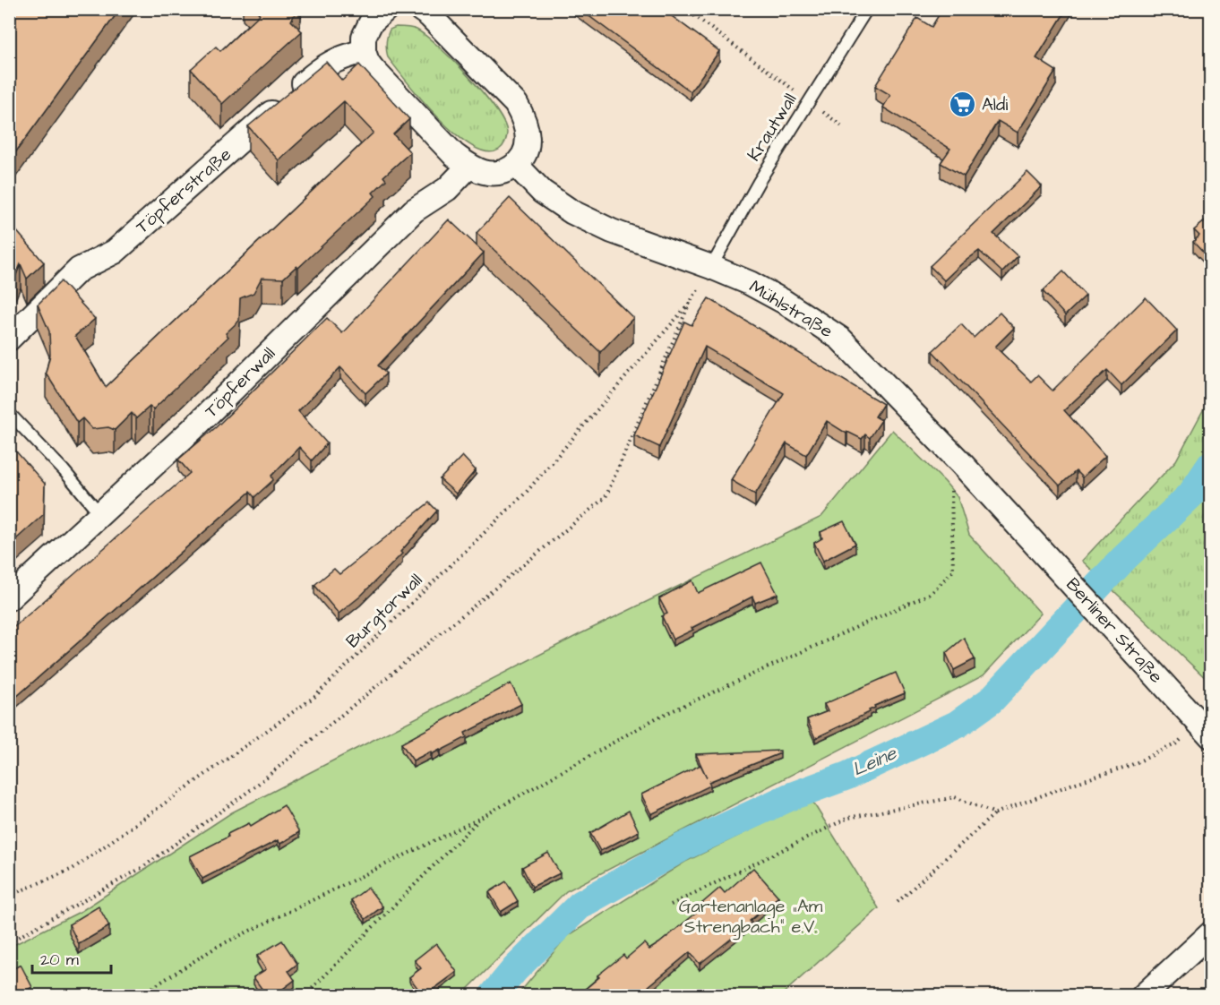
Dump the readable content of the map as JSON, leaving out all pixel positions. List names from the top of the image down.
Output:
{
  "streets": {
    "street": [
      "Töpferstraße",
      "Mühlstraße",
      "Töpferwall",
      "Berliner Straße"
    ],
    "lane": ["Krautwall"],
    "path": ["Burgtorwall"]
  },
  "crossings": [
    ["Krautwall", "Mühlstraße"],
    ["Krautwall", "Burgtorwall"],
    ["Mühlstraße", "Burgtorwall"],
    ["Mühlstraße", "Berliner Straße"]
  ],
  "water": ["Leine"],
  "parks": ["Gartenanlage „Am Strengbach” e.V."],
  "places": {
    "supermarket": ["Aldi"]
  },
  "scale_bar": "20 m"
}
